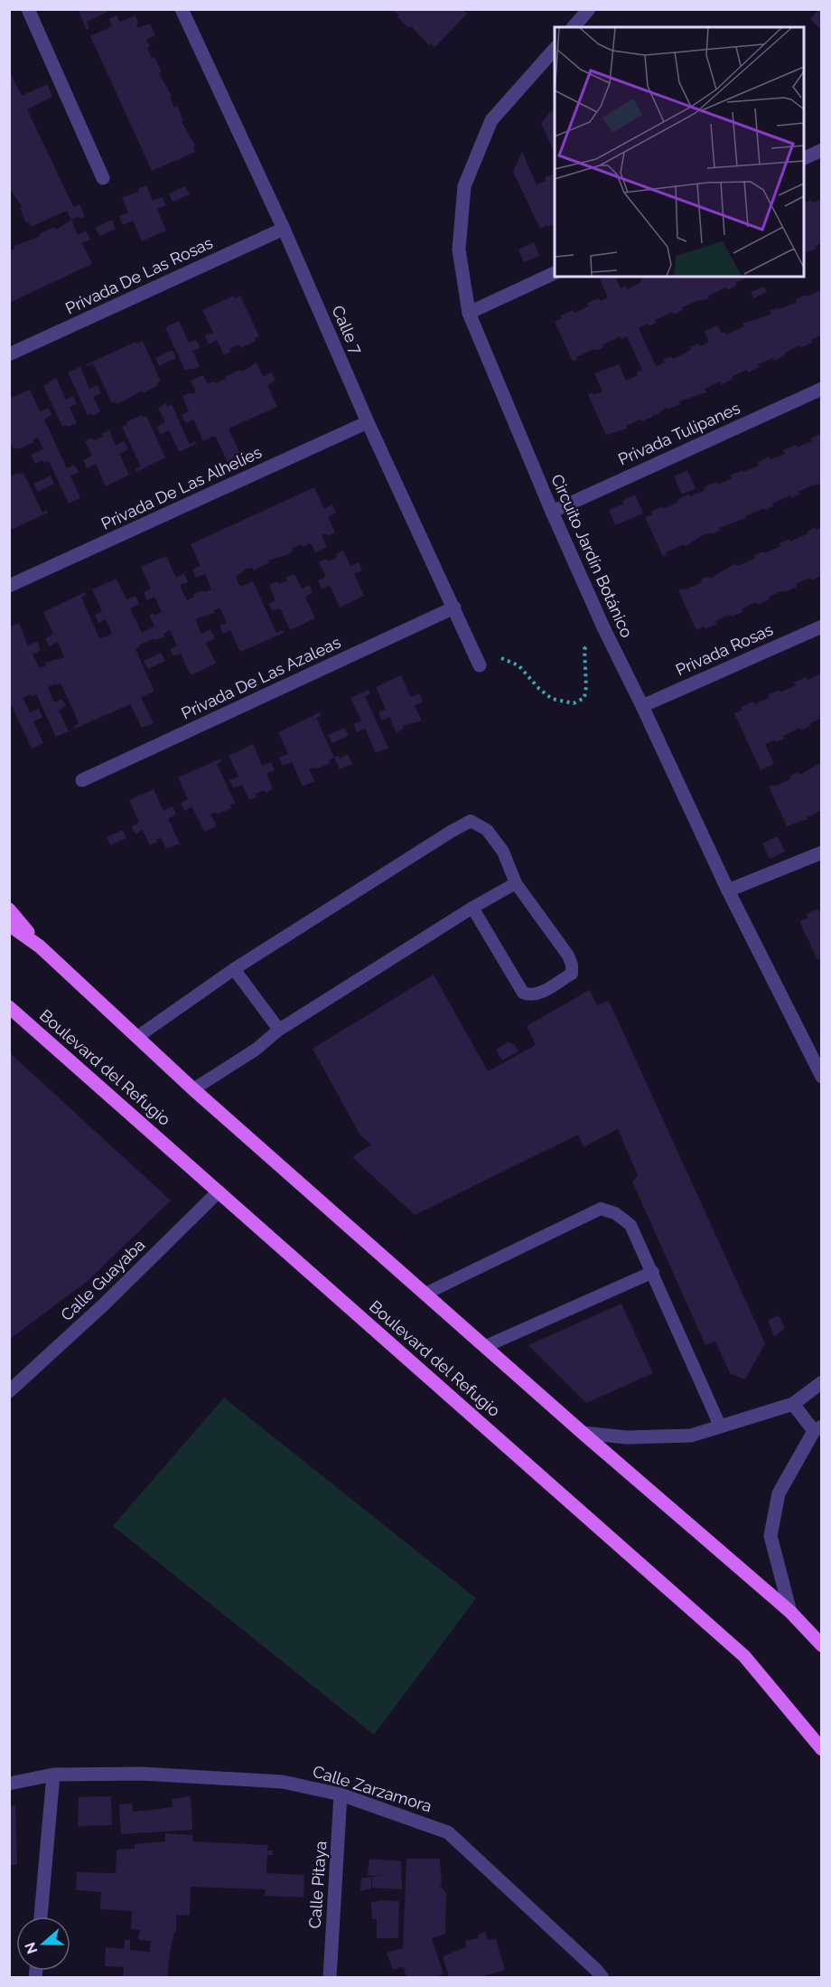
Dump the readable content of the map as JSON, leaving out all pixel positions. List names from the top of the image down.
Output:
{
  "streets": {
    "main road": ["Boulevard del Refugio"],
    "street": [
      "Privada De Las Rosas",
      "Calle 7",
      "Privada Tulipanes",
      "Privada De Las Alhelíes",
      "Circuito Jardín Botánico",
      "Privada Rosas",
      "Privada De Las Azaleas",
      "Calle Guayaba",
      "Calle Zarzamora",
      "Calle Pitaya"
    ]
  },
  "crossings": [
    ["Privada De Las Rosas", "Calle 7"],
    ["Calle 7", "Privada De Las Alhelíes"],
    ["Calle 7", "Privada De Las Azaleas"],
    ["Privada Tulipanes", "Circuito Jardín Botánico"],
    ["Circuito Jardín Botánico", "Privada Rosas"],
    ["Boulevard del Refugio", "Calle Guayaba"],
    ["Calle Zarzamora", "Calle Pitaya"]
  ],
  "north": "left"
}
